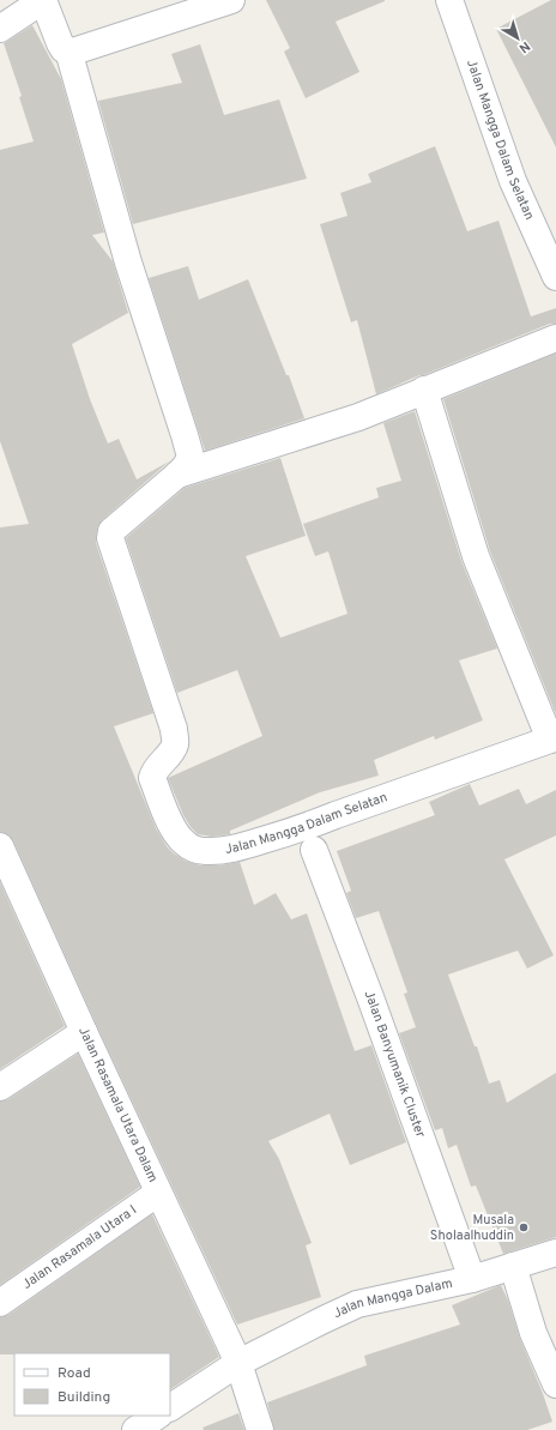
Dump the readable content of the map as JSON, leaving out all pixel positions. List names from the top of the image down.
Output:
{
  "streets": {
    "street": [
      "Jalan Mangga Dalam Selatan",
      "Jalan Banyumanik Cluster",
      "Jalan Rasamala Utara Dalam",
      "Jalan Rasamala Utara I",
      "Jalan Mangga Dalam"
    ]
  },
  "crossings": [
    ["Jalan Banyumanik Cluster", "Jalan Mangga Dalam"],
    ["Jalan Rasamala Utara Dalam", "Jalan Rasamala Utara I"],
    ["Jalan Rasamala Utara Dalam", "Jalan Mangga Dalam"]
  ],
  "places": ["Musala Sholaalhuddin"],
  "legend": ["Road", "Building"],
  "north": "bottom right"
}
